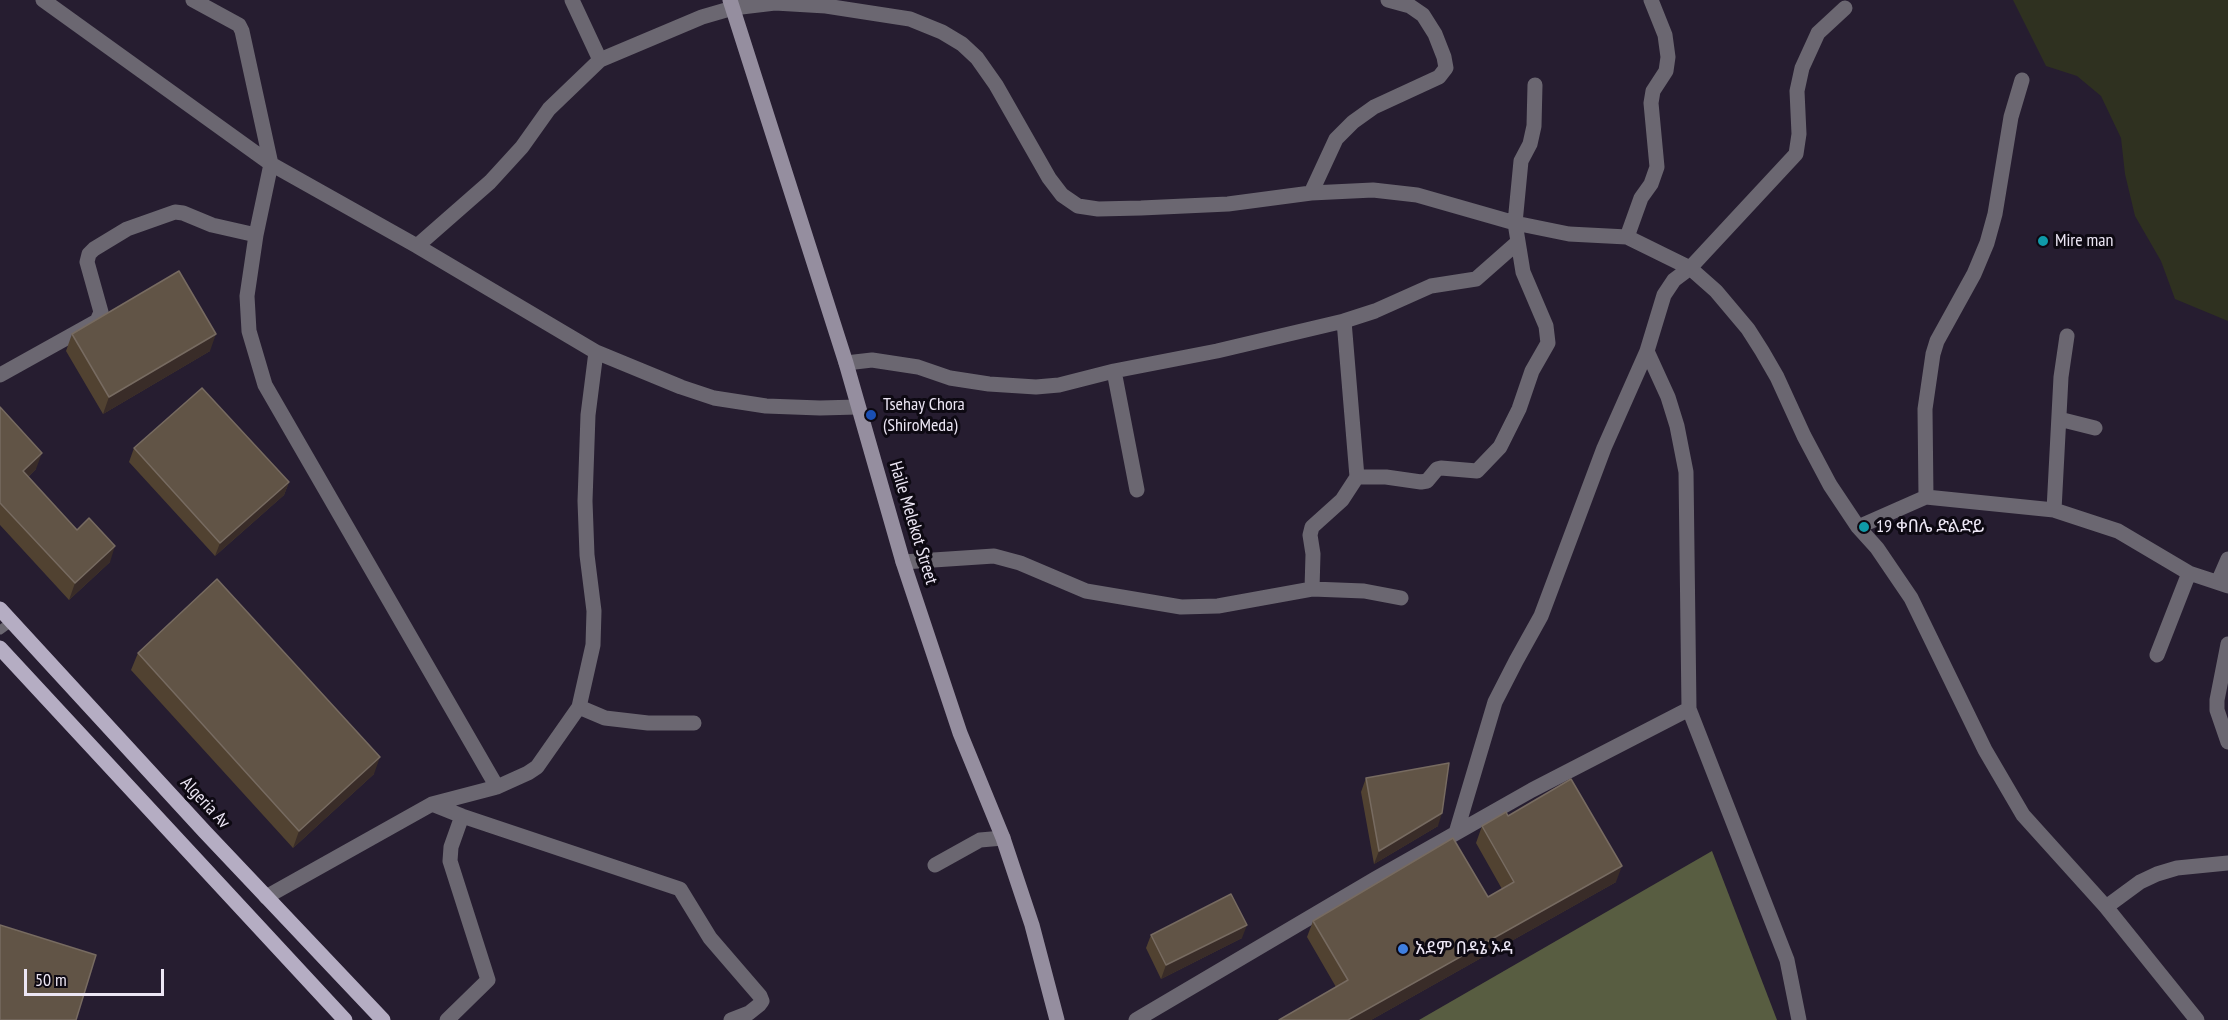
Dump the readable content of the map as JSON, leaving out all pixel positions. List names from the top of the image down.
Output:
{
  "streets": {
    "main road": ["Haile Melekot Street", "Algeria Av"]
  },
  "places": [
    "Mire man",
    "Tsehay Chora (ShiroMeda)",
    "19 ቀበሌ ድልድይ",
    "አደም በዳኔ ኦዳ"
  ],
  "scale_bar": "50 m"
}
